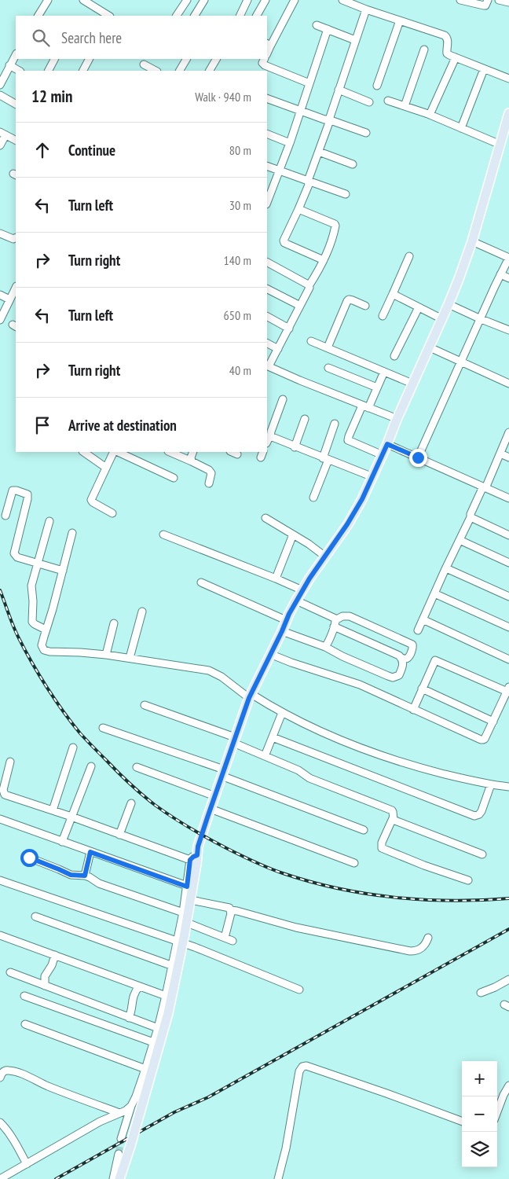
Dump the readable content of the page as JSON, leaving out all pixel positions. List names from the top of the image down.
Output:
{
  "page": {
    "search": "Search here",
    "heading": ["12 min", "Walk · 940 m"],
    "list": [
      ["Continue", "80 m"],
      ["Turn left", "30 m"],
      ["Turn right", "140 m"],
      ["Turn left", "650 m"],
      ["Turn right", "40 m"],
      "Arrive at destination"
    ],
    "map_buttons": ["+", "−"]
  }
}
